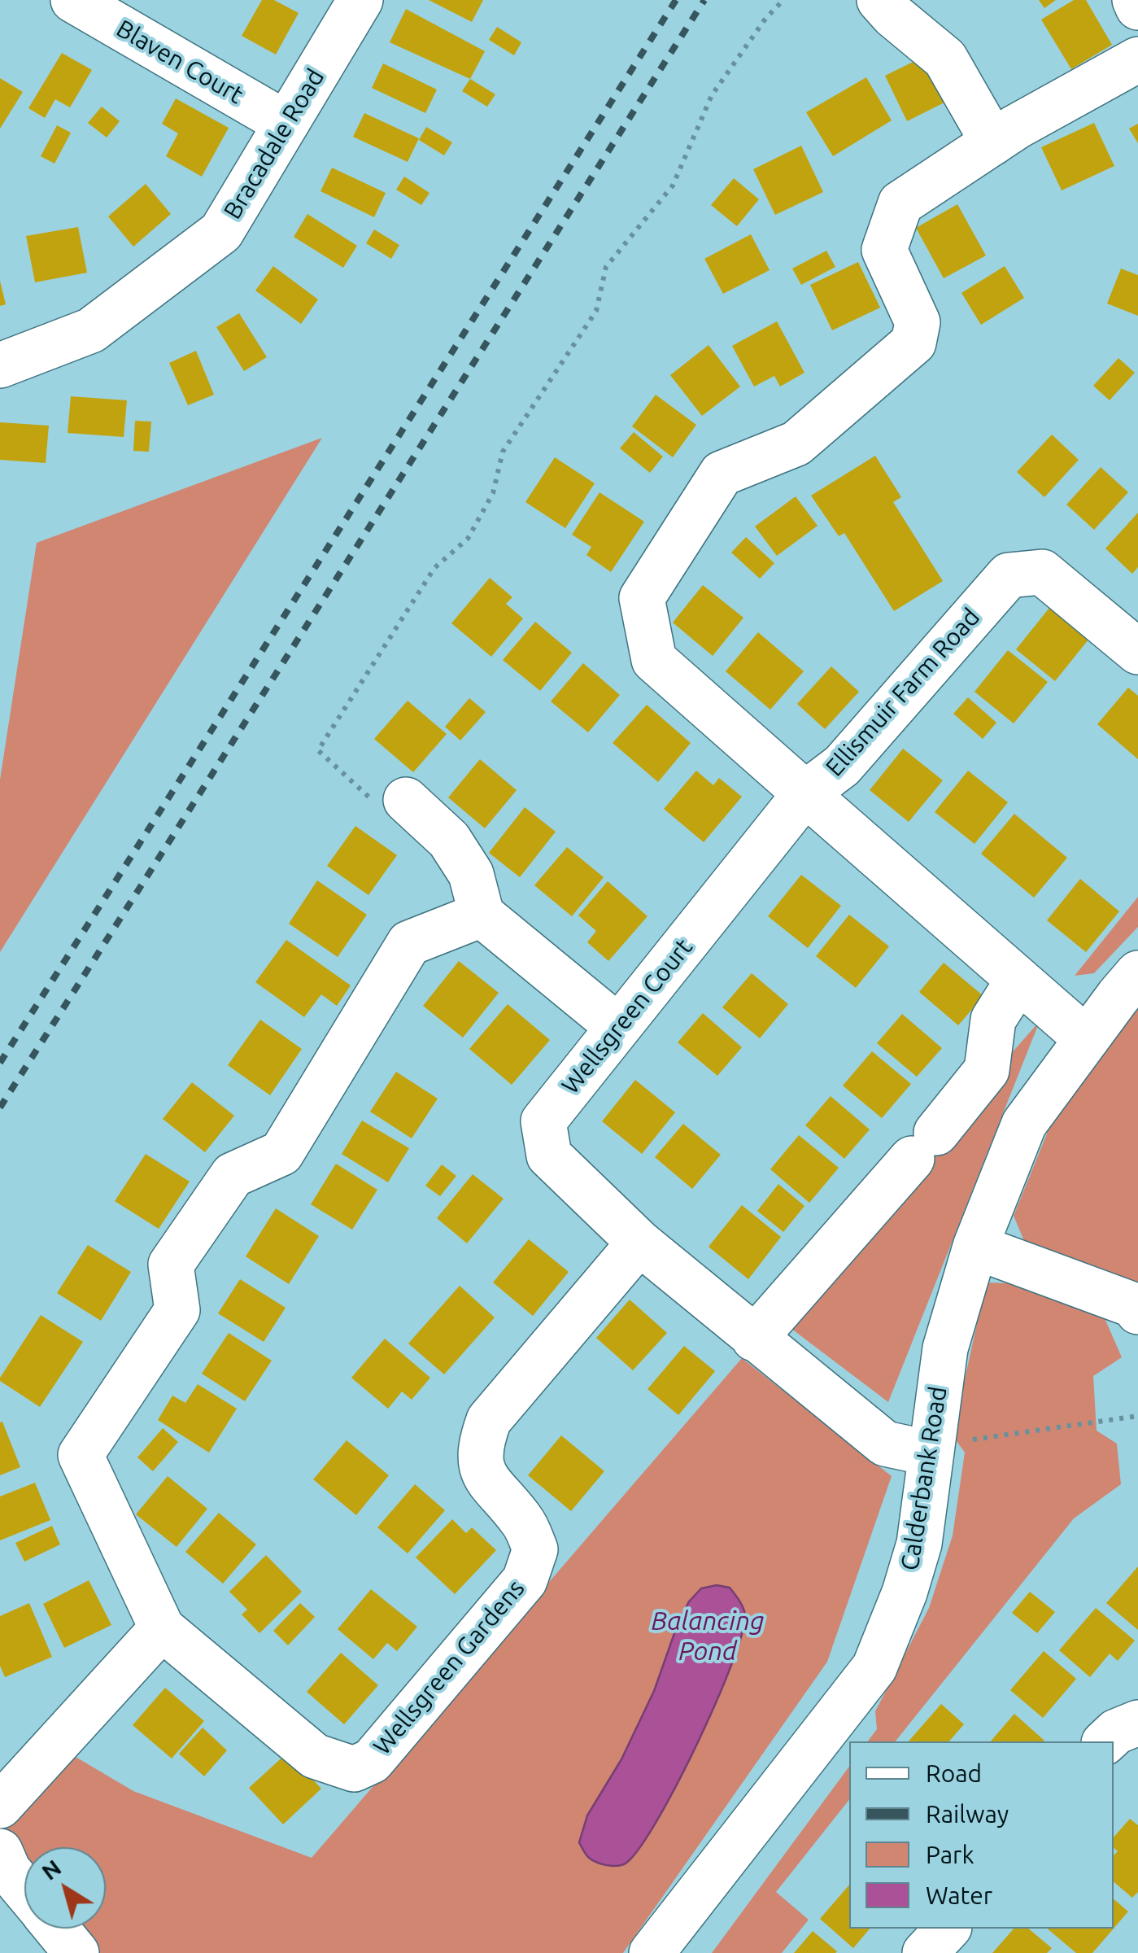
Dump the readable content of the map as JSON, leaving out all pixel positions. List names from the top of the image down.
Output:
{
  "streets": {
    "street": [
      "Blaven Court",
      "Bracadale Road",
      "Ellismuir Farm Road",
      "Wellsgreen Court",
      "Calderbank Road",
      "Wellsgreen Gardens"
    ]
  },
  "crossings": [
    ["Blaven Court", "Bracadale Road"],
    ["Ellismuir Farm Road", "Wellsgreen Court"],
    ["Wellsgreen Court", "Calderbank Road"],
    ["Wellsgreen Court", "Wellsgreen Gardens"]
  ],
  "water": ["Balancing Pond"],
  "legend": [
    "Road",
    "Railway",
    "Park",
    "Water"
  ],
  "north": "top left"
}
